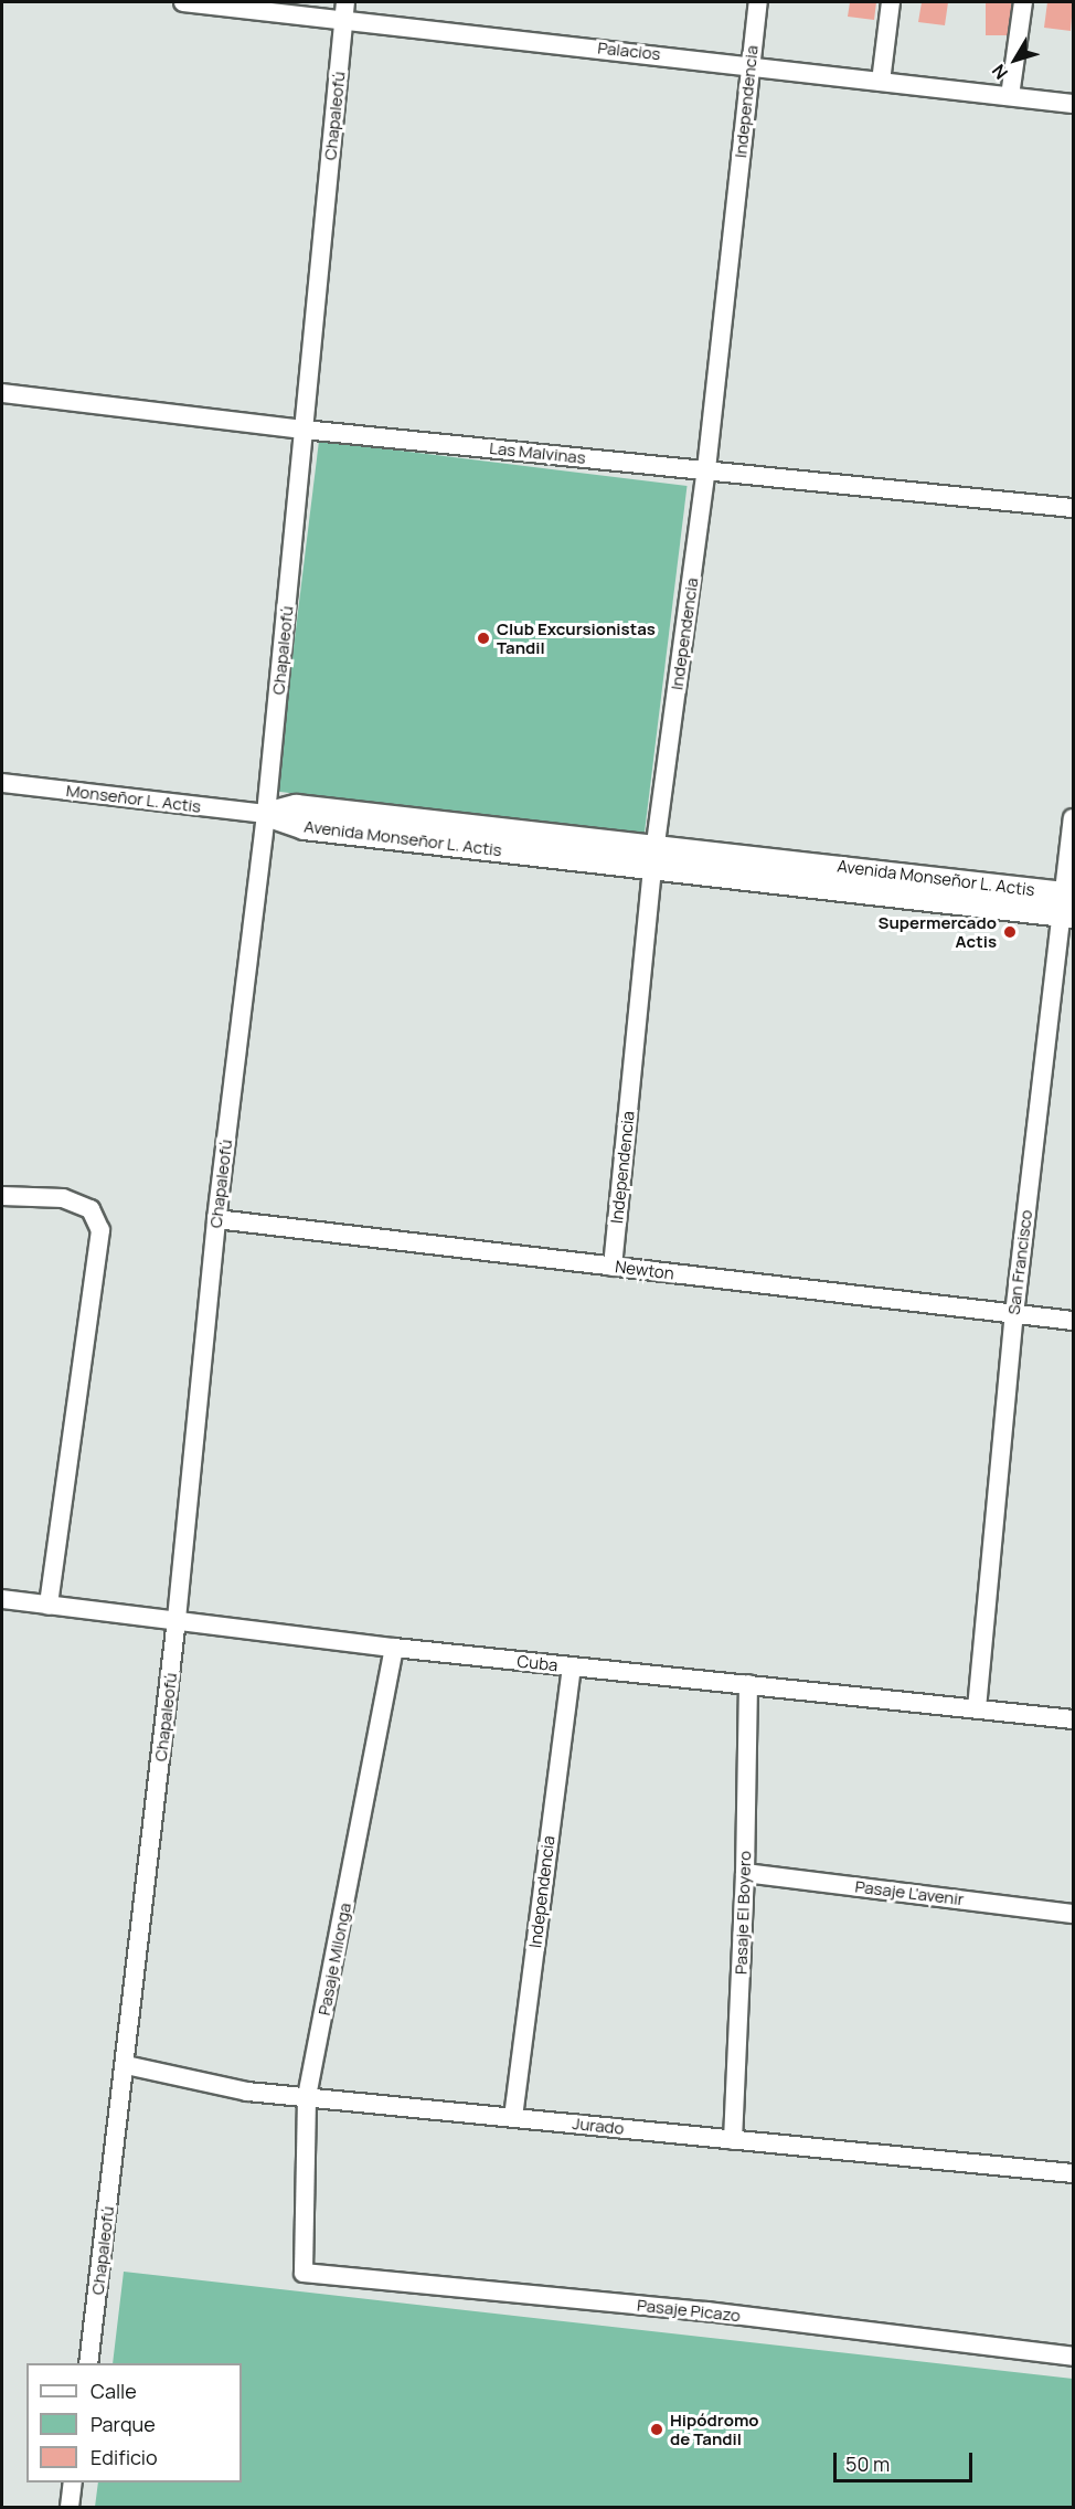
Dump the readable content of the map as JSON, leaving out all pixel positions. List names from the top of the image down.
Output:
{
  "streets": {
    "main road": ["Avenida Monseñor L. Actis"],
    "street": [
      "Palacios",
      "Independencia",
      "Chapaleofú",
      "Las Malvinas",
      "Monseñor L. Actis",
      "San Francisco",
      "Newton",
      "Cuba",
      "Pasaje L'avenir",
      "Pasaje El Boyero",
      "Pasaje Milonga",
      "Jurado",
      "Pasaje Picazo"
    ]
  },
  "crossings": [
    ["Palacios", "Independencia"],
    ["Palacios", "Chapaleofú"],
    ["Independencia", "Las Malvinas"],
    ["Independencia", "Avenida Monseñor L. Actis"],
    ["Independencia", "Newton"],
    ["Independencia", "Cuba"],
    ["Independencia", "Jurado"],
    ["Chapaleofú", "Las Malvinas"],
    ["Chapaleofú", "Monseñor L. Actis"],
    ["Chapaleofú", "Avenida Monseñor L. Actis"],
    ["Chapaleofú", "Newton"],
    ["Chapaleofú", "Cuba"],
    ["Chapaleofú", "Jurado"],
    ["Monseñor L. Actis", "Avenida Monseñor L. Actis"],
    ["Avenida Monseñor L. Actis", "San Francisco"],
    ["San Francisco", "Newton"],
    ["San Francisco", "Cuba"],
    ["Cuba", "Pasaje El Boyero"],
    ["Cuba", "Pasaje Milonga"],
    ["Pasaje L'avenir", "Pasaje El Boyero"],
    ["Pasaje El Boyero", "Jurado"],
    ["Pasaje Milonga", "Jurado"],
    ["Pasaje Milonga", "Pasaje Picazo"]
  ],
  "places": ["Club Excursionistas Tandil", "Supermercado Actis", "Hipódromo de Tandil"],
  "legend": ["Calle", "Parque", "Edificio"],
  "scale_bar": "50 m",
  "north": "bottom left"
}
